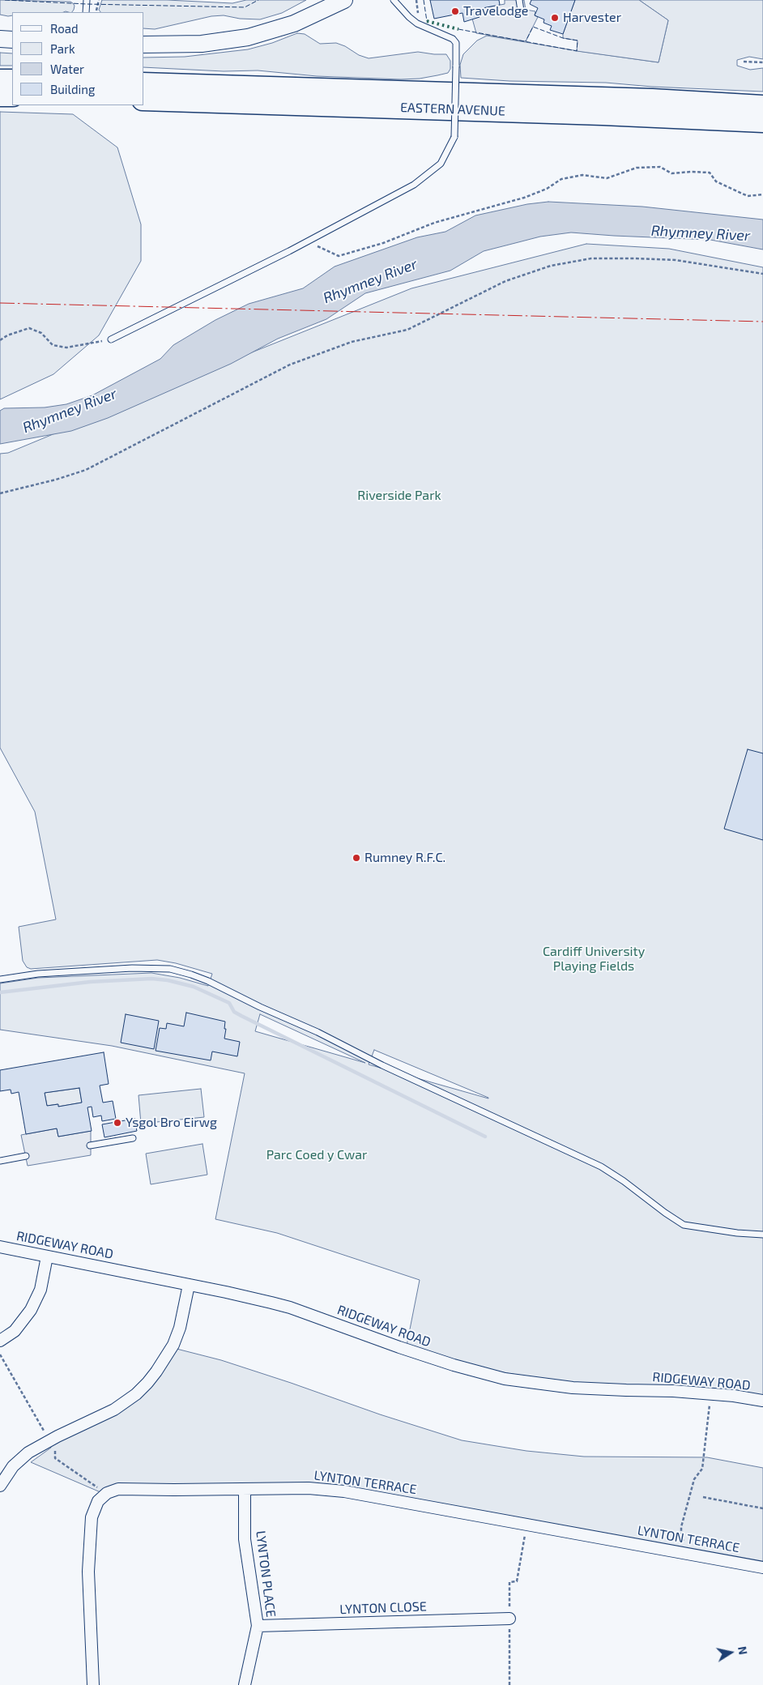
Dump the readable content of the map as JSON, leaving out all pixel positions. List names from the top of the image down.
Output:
{
  "streets": {
    "highway": ["EASTERN AVENUE"],
    "street": [
      "RIDGEWAY ROAD",
      "LYNTON TERRACE",
      "LYNTON PLACE",
      "LYNTON CLOSE"
    ]
  },
  "crossings": [
    ["LYNTON TERRACE", "LYNTON PLACE"],
    ["LYNTON PLACE", "LYNTON CLOSE"]
  ],
  "water": ["Rhymney River"],
  "parks": ["Riverside Park", "Cardiff University Playing Fields", "Parc Coed y Cwar"],
  "places": [
    "Travelodge",
    "Harvester",
    "Rumney R.F.C.",
    "Ysgol Bro Eirwg"
  ],
  "legend": [
    "Road",
    "Park",
    "Water",
    "Building"
  ],
  "north": "right"
}
